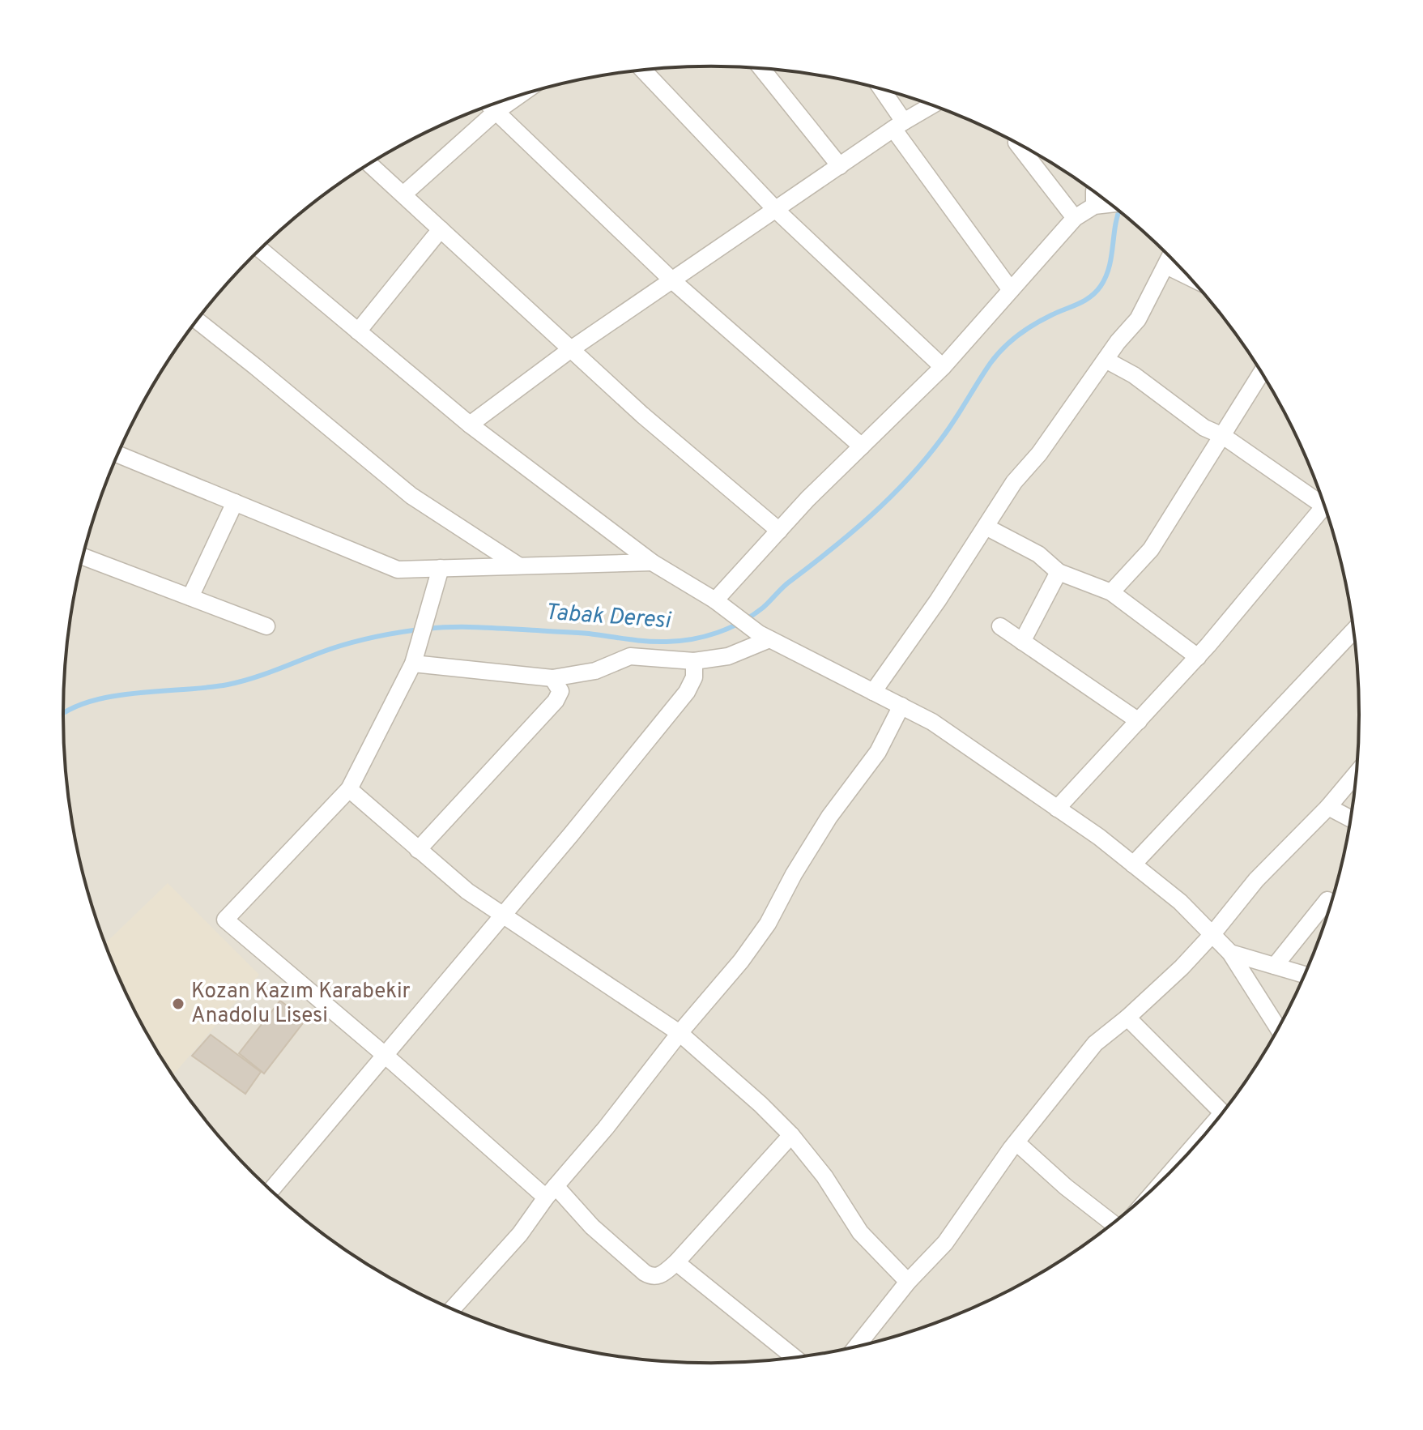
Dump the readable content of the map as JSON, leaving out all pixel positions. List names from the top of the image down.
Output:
{
  "water": ["Tabak Deresi"],
  "places": ["Kozan Kazım Karabekir Anadolu Lisesi"]
}
